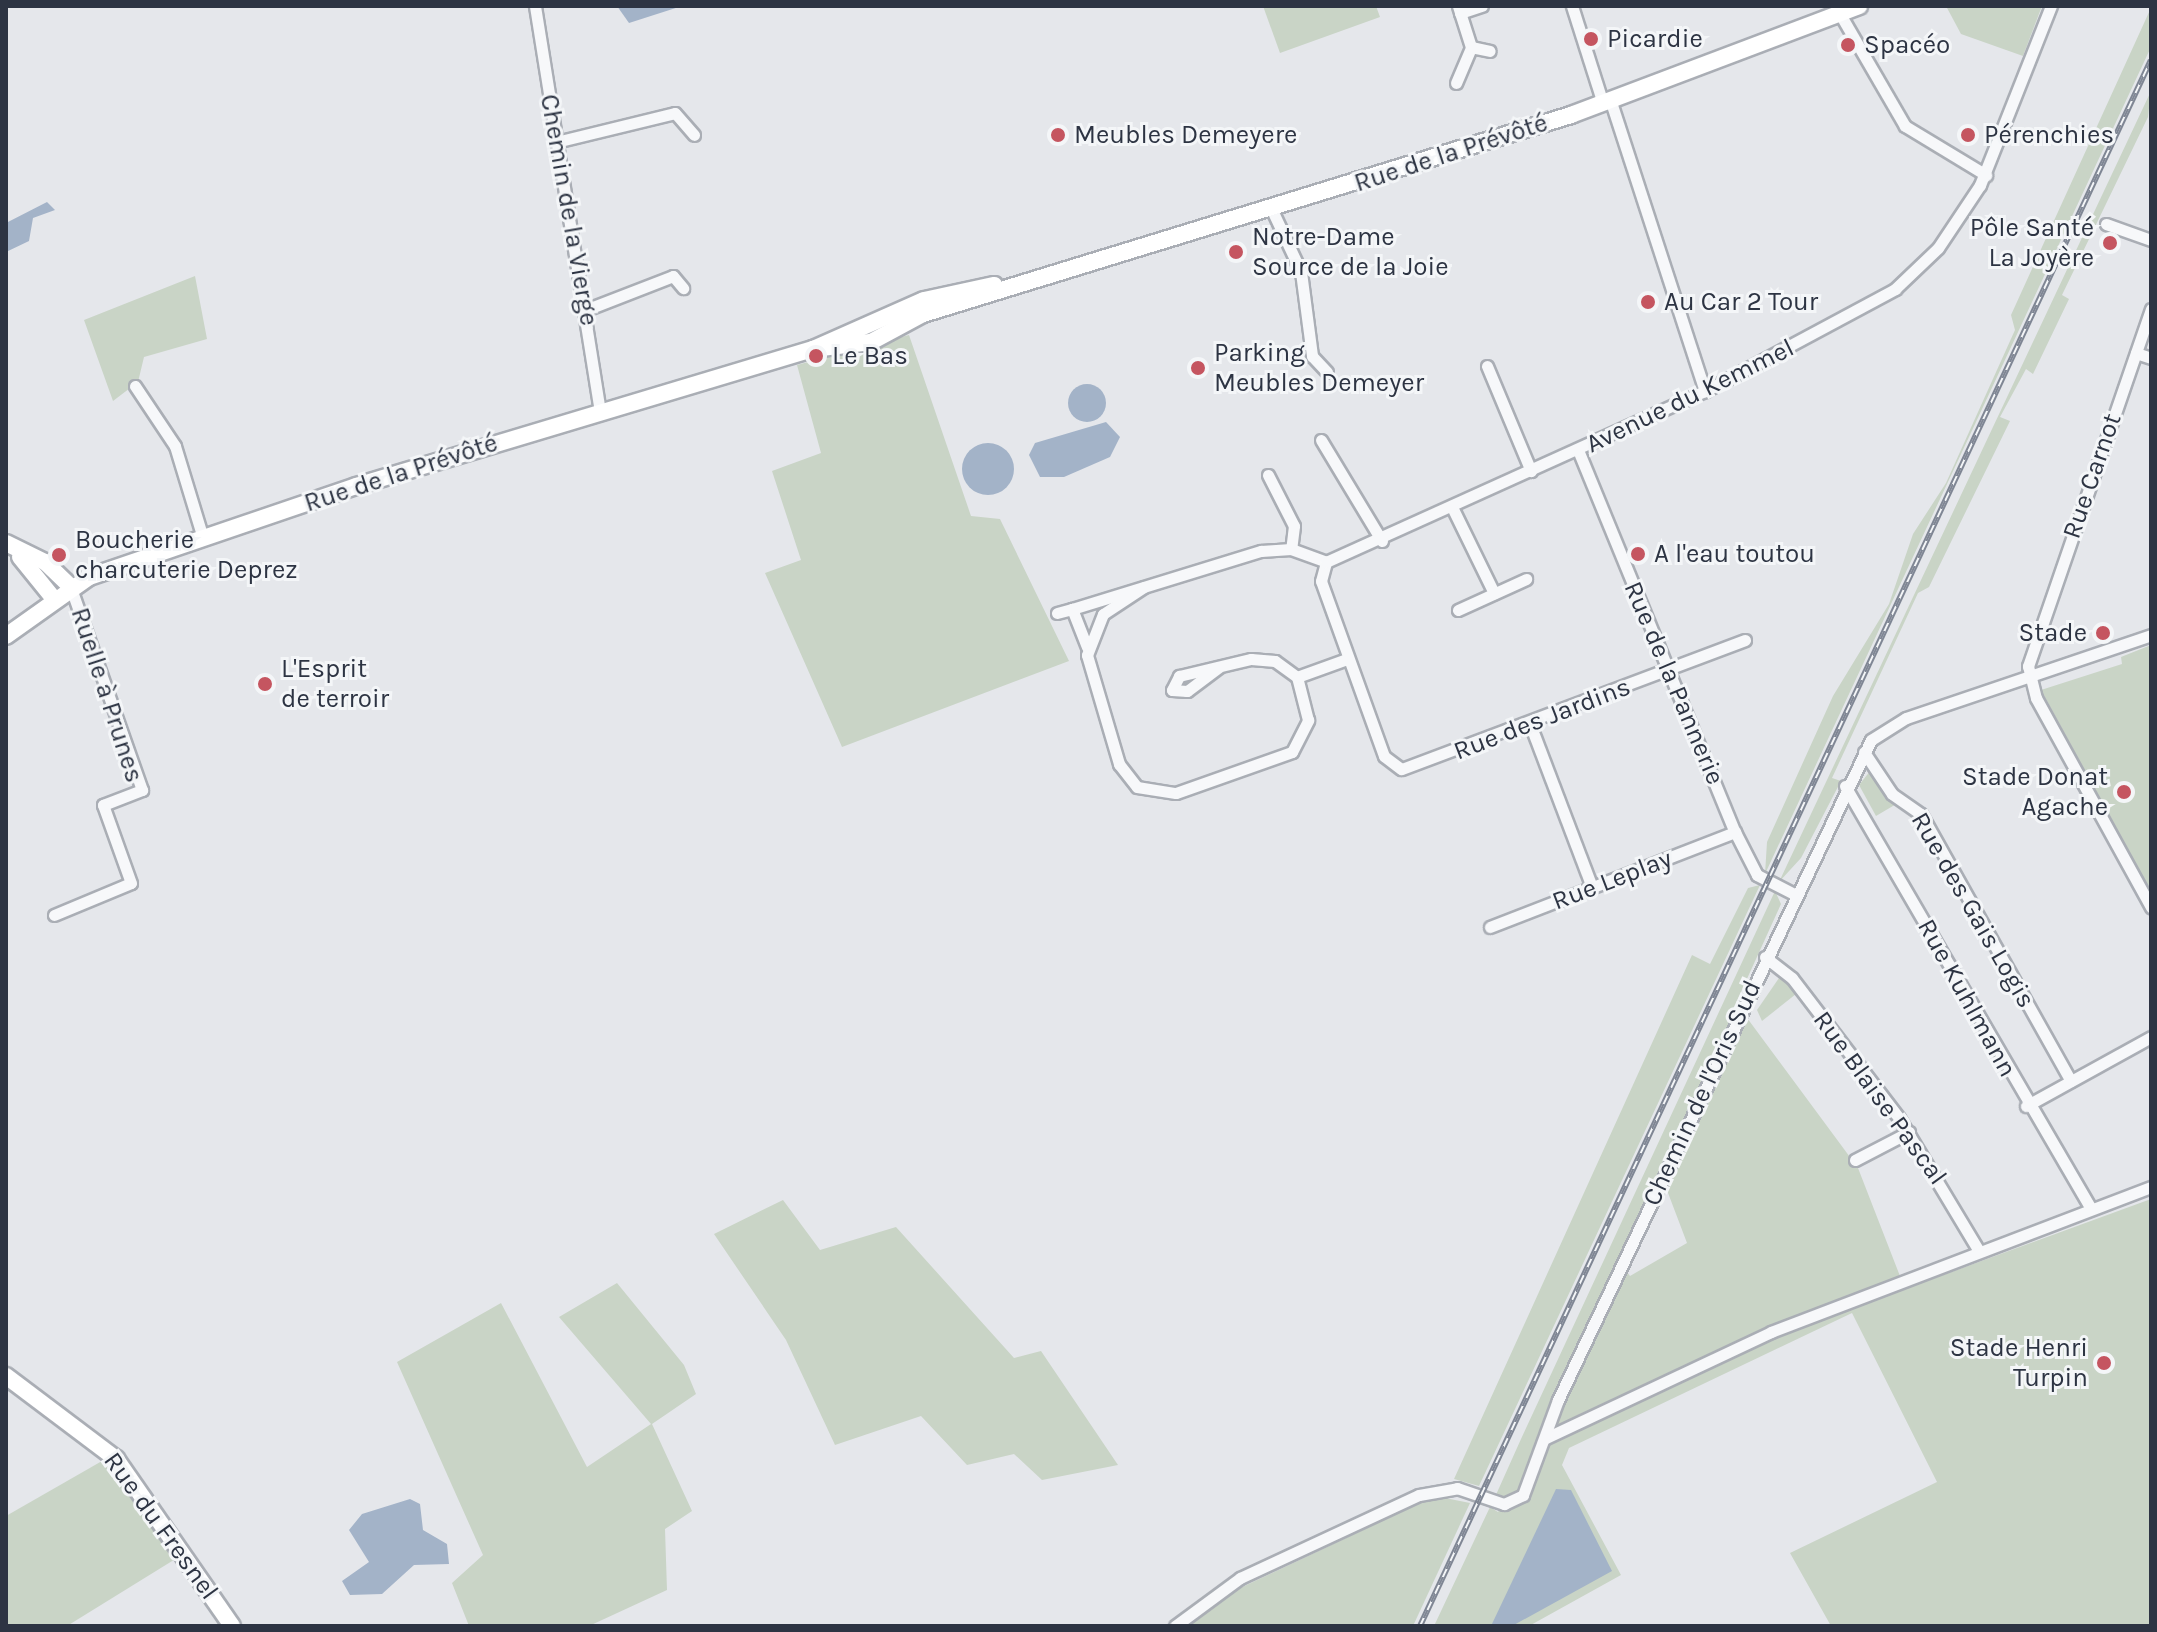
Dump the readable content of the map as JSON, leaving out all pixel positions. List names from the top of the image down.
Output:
{
  "streets": {
    "street": [
      "Rue de la Prévôté",
      "Chemin de la Vierge",
      "Avenue du Kemmel",
      "Rue Carnot",
      "Rue de la Pannerie",
      "Ruelle à Prunes",
      "Rue des Jardins",
      "Rue Leplay",
      "Rue des Gais Logis",
      "Rue Kuhlmann",
      "Chemin de l'Oris Sud",
      "Rue Blaise Pascal",
      "Rue du Fresnel"
    ]
  },
  "crossings": [
    ["Rue de la Prévôté", "Chemin de la Vierge"],
    ["Rue de la Prévôté", "Ruelle à Prunes"],
    ["Avenue du Kemmel", "Rue de la Pannerie"],
    ["Rue Carnot", "Chemin de l'Oris Sud"],
    ["Rue de la Pannerie", "Rue des Jardins"],
    ["Rue de la Pannerie", "Rue Leplay"],
    ["Rue de la Pannerie", "Chemin de l'Oris Sud"],
    ["Rue des Gais Logis", "Chemin de l'Oris Sud"],
    ["Rue Kuhlmann", "Chemin de l'Oris Sud"],
    ["Chemin de l'Oris Sud", "Rue Blaise Pascal"]
  ],
  "places": [
    "Picardie",
    "Spacéo",
    "Meubles Demeyere",
    "Pérenchies",
    "Pôle Santé La Joyère",
    "Notre-Dame Source de la Joie",
    "Au Car 2 Tour",
    "Le Bas",
    "Parking Meubles Demeyer",
    "A l'eau toutou",
    "Boucherie charcuterie Deprez",
    "Stade",
    "L'Esprit de terroir",
    "Stade Donat Agache",
    "Stade Henri Turpin"
  ]
}
